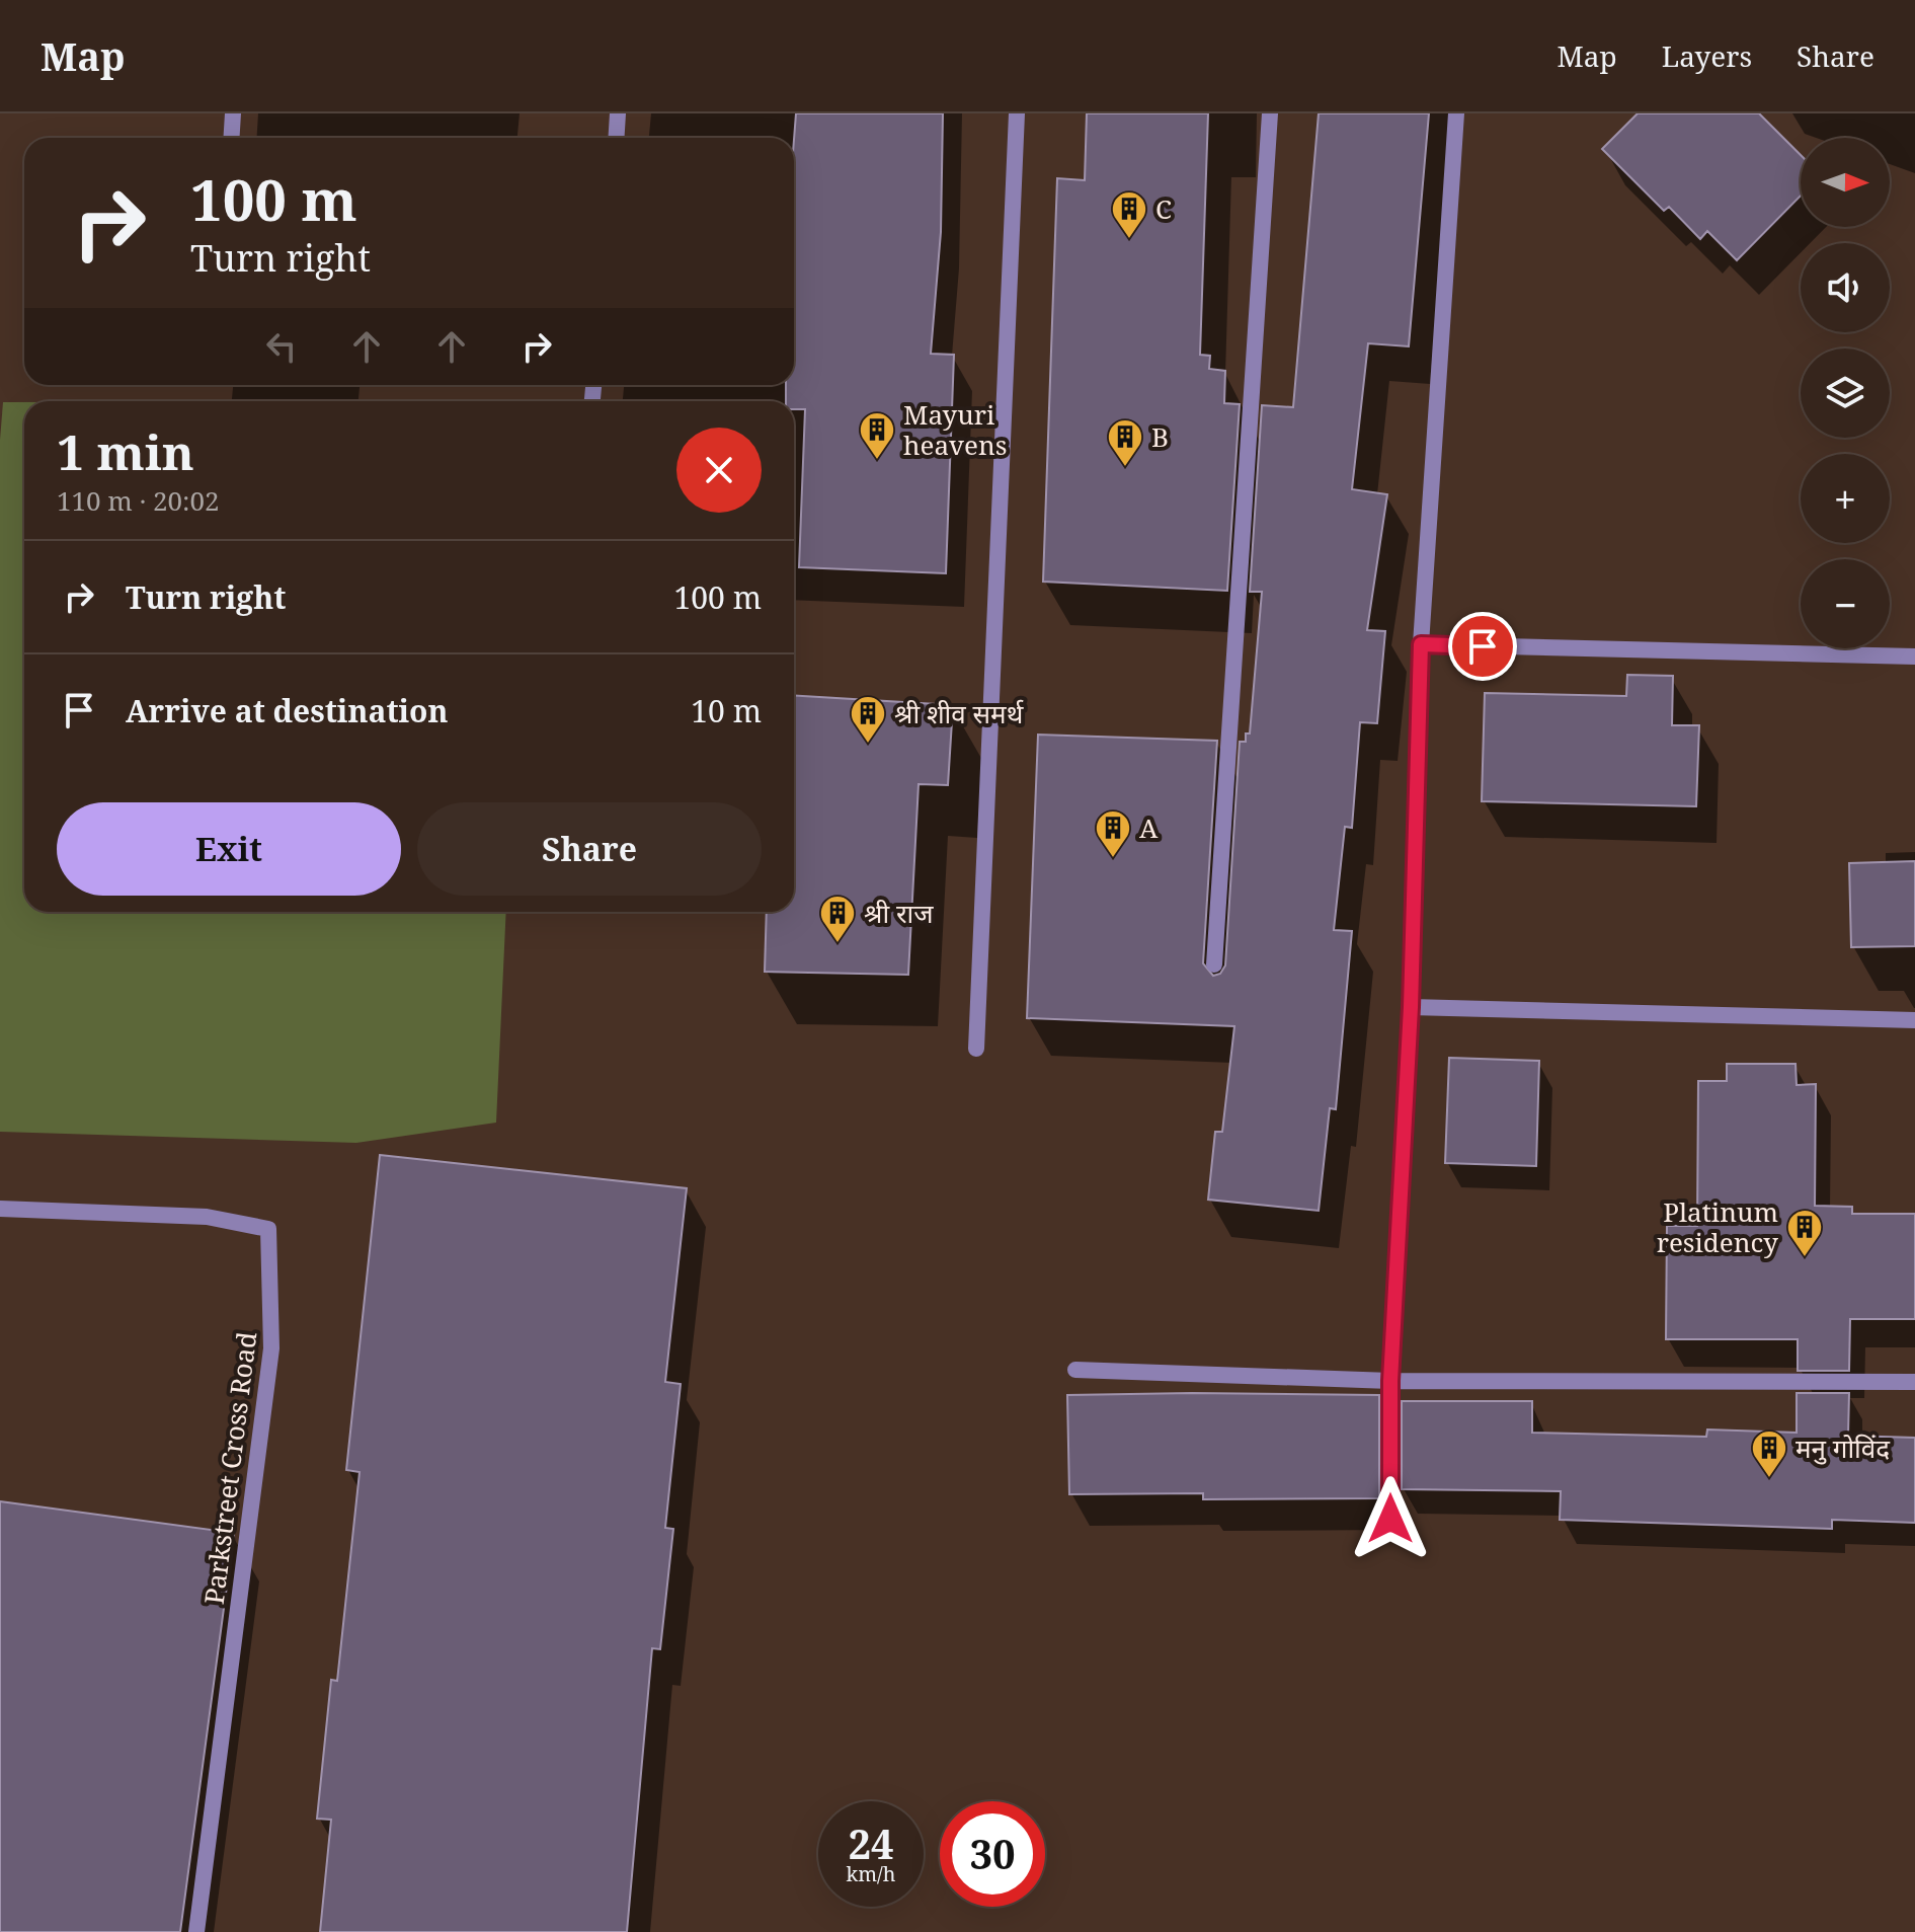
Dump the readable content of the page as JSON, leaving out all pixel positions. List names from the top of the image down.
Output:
{
  "streets": {
    "street": ["Parkstreet Cross Road"]
  },
  "places": {
    "building": [
      "C",
      "Mayuri heavens",
      "B",
      "श्री शीव समर्थ",
      "A",
      "श्री राज",
      "Platinum residency",
      "मनु गोविंद"
    ]
  },
  "north": "right",
  "page": {
    "header": "Map",
    "nav": ["Map", "Layers", "Share"],
    "map_buttons": ["+", "−"],
    "turn": ["100 m", "Turn right"],
    "heading": ["1 min", "110 m · 20:02"],
    "list": [
      {
        "name": "Turn right",
        "value": "100 m"
      },
      {
        "name": "Arrive at destination",
        "value": "10 m"
      }
    ],
    "buttons": ["Exit", "Share"],
    "speed": "24 km/h",
    "limit": "30"
  }
}
